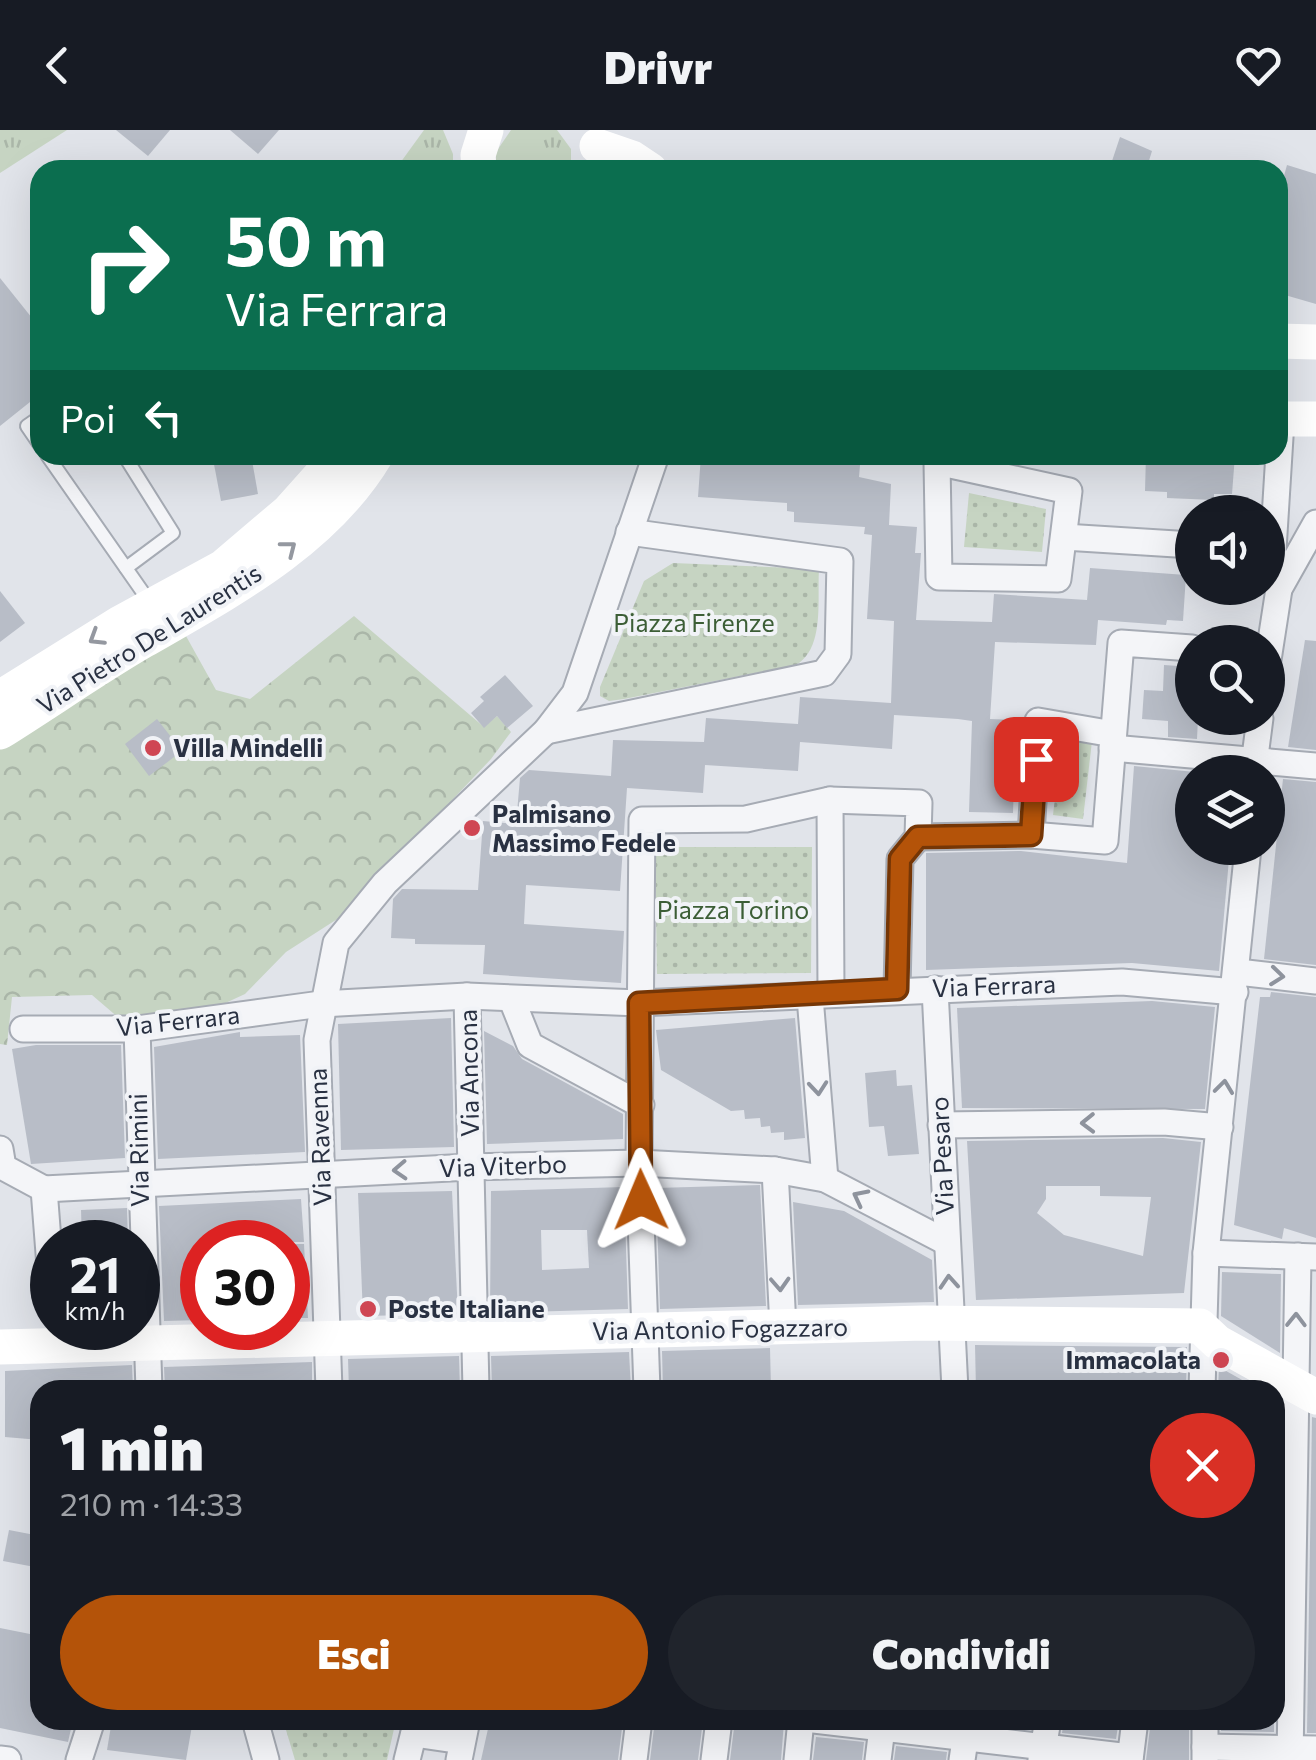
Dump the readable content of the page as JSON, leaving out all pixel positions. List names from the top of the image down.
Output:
{
  "streets": {
    "street": [
      "Via Pietro De Laurentis",
      "Via Ferrara",
      "Via Ancona",
      "Via Ravenna",
      "Via Rimini",
      "Via Pesaro",
      "Via Viterbo",
      "Via Antonio Fogazzaro"
    ]
  },
  "crossings": [
    ["Via Ferrara", "Via Ancona"],
    ["Via Ferrara", "Via Ravenna"],
    ["Via Ferrara", "Via Rimini"],
    ["Via Ferrara", "Via Pesaro"],
    ["Via Ancona", "Via Viterbo"],
    ["Via Ancona", "Via Antonio Fogazzaro"],
    ["Via Ravenna", "Via Viterbo"],
    ["Via Ravenna", "Via Antonio Fogazzaro"],
    ["Via Rimini", "Via Viterbo"],
    ["Via Pesaro", "Via Viterbo"],
    ["Via Pesaro", "Via Antonio Fogazzaro"]
  ],
  "parks": ["Piazza Firenze", "Piazza Torino"],
  "places": [
    "Villa Mindelli",
    "Palmisano Massimo Fedele",
    "Poste Italiane",
    "Immacolata"
  ],
  "page": {
    "header": "Drivr",
    "turn": ["50 m", "Via Ferrara"],
    "then": "Poi",
    "speed": "21 km/h",
    "limit": "30",
    "heading": ["1 min", "210 m · 14:33"],
    "buttons": ["Esci", "Condividi"]
  }
}
